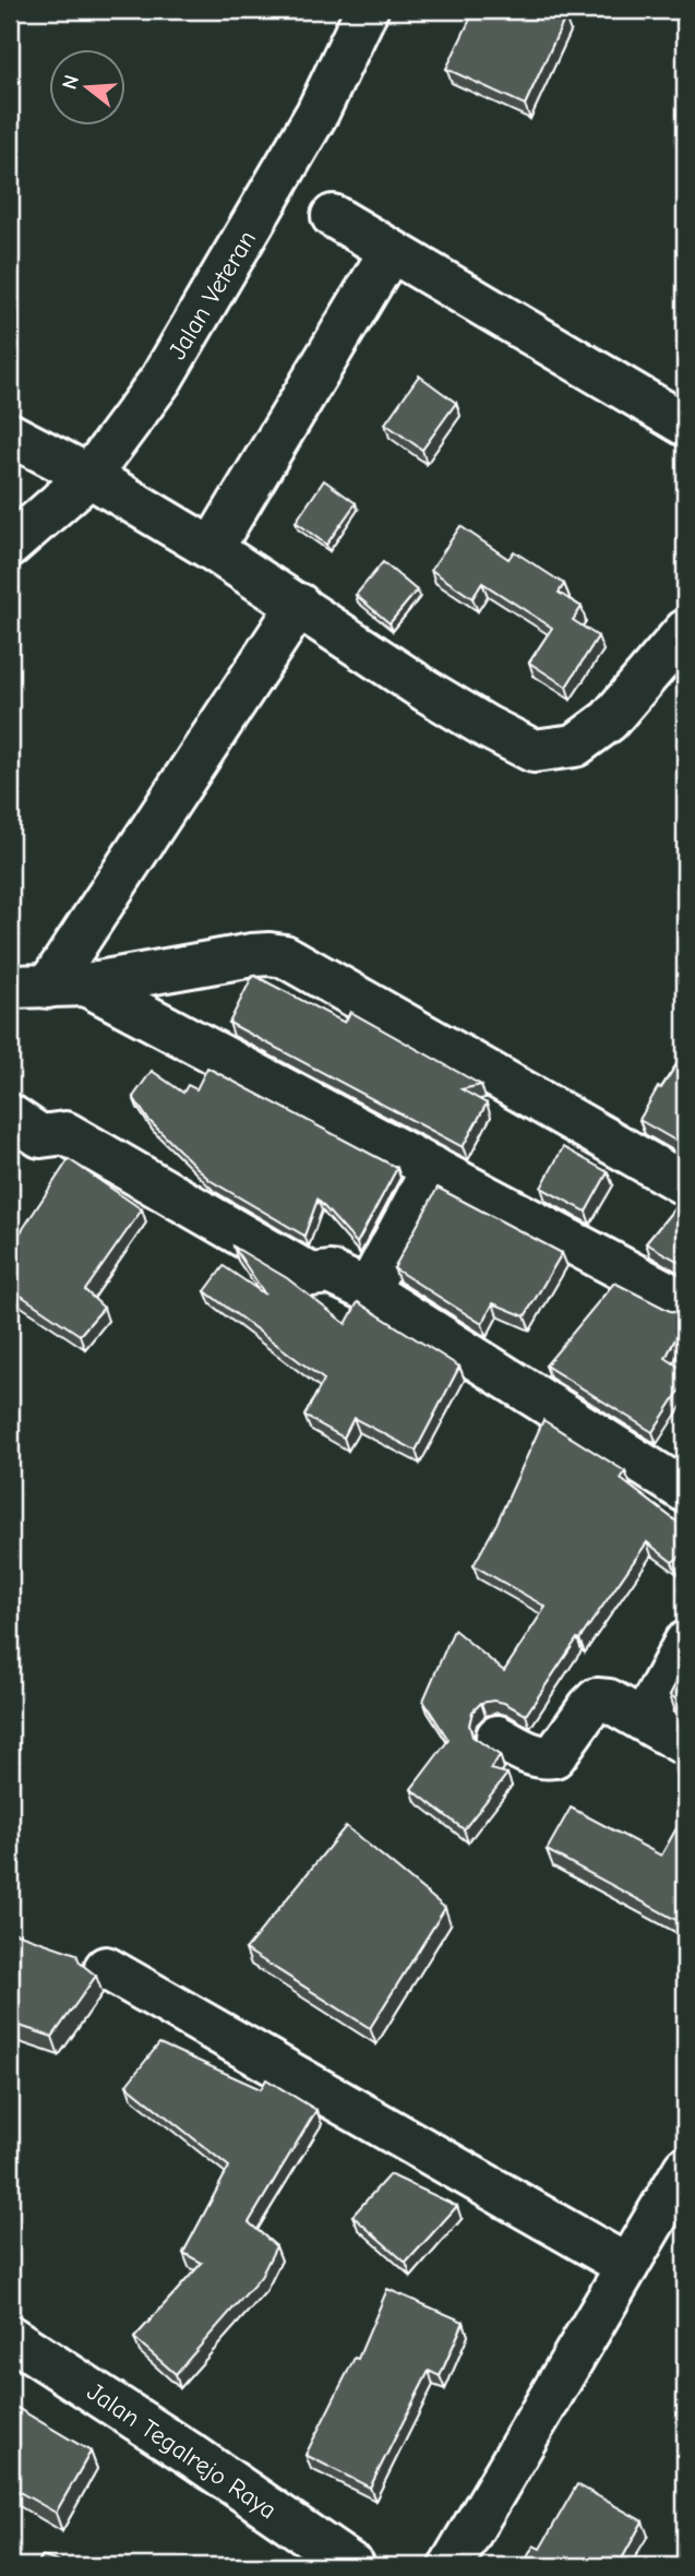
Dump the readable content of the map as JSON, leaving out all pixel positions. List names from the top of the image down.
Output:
{
  "streets": {
    "street": ["Jalan Veteran", "Jalan Tegalrejo Raya"]
  },
  "north": "left"
}
